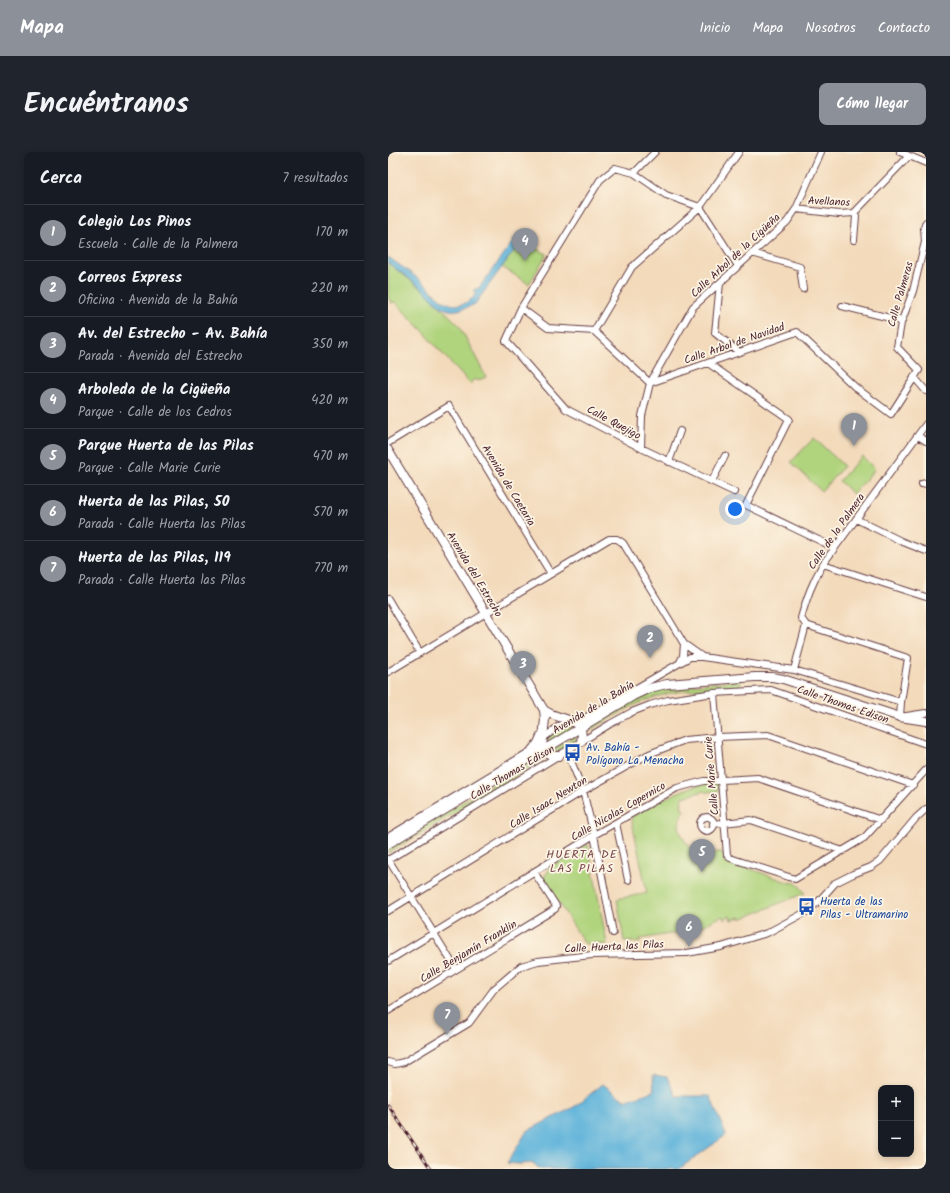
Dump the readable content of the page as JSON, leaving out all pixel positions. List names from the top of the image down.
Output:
{
  "streets": {
    "street": [
      "Avellanos",
      "Calle Arbol de la Cigüeña",
      "Calle Palmeras",
      "Calle Arbol de Navidad",
      "Calle Quejigo",
      "Avenida de Caetaria",
      "Calle de la Palmera",
      "Avenida del Estrecho",
      "Calle Thomas Edison",
      "Avenida de la Bahía",
      "Calle Marie Curie",
      "Calle Isaac Newton",
      "Calle Nicolas Copernico",
      "Calle Huerta las Pilas",
      "Calle Benjamín Franklin"
    ]
  },
  "crossings": [
    ["Avellanos", "Calle Arbol de la Cigüeña"],
    ["Calle Arbol de la Cigüeña", "Calle Arbol de Navidad"],
    ["Calle Arbol de la Cigüeña", "Calle Quejigo"],
    ["Calle Palmeras", "Calle Arbol de Navidad"],
    ["Calle de la Palmera", "Avenida de la Bahía"],
    ["Calle Thomas Edison", "Calle Marie Curie"],
    ["Calle Marie Curie", "Calle Isaac Newton"],
    ["Calle Marie Curie", "Calle Nicolas Copernico"],
    ["Calle Nicolas Copernico", "Calle Benjamín Franklin"]
  ],
  "districts": ["HUERTA DE LAS PILAS"],
  "places": {
    "bus stop": ["Av. Bahía - Polígono La Menacha", "Huerta de las Pilas - Ultramarino"]
  },
  "page": {
    "header": "Mapa",
    "nav": [
      "Inicio",
      "Mapa",
      "Nosotros",
      "Contacto"
    ],
    "title": "Encuéntranos",
    "buttons": "Cómo llegar",
    "heading": ["Cerca", "7 resultados"],
    "list": [
      {
        "mark": "1",
        "name": "Colegio Los Pinos",
        "note": "Escuela · Calle de la Palmera",
        "value": "170 m"
      },
      {
        "mark": "2",
        "name": "Correos Express",
        "note": "Oficina · Avenida de la Bahía",
        "value": "220 m"
      },
      {
        "mark": "3",
        "name": "Av. del Estrecho - Av. Bahía",
        "note": "Parada · Avenida del Estrecho",
        "value": "350 m"
      },
      {
        "mark": "4",
        "name": "Arboleda de la Cigüeña",
        "note": "Parque · Calle de los Cedros",
        "value": "420 m"
      },
      {
        "mark": "5",
        "name": "Parque Huerta de las Pilas",
        "note": "Parque · Calle Marie Curie",
        "value": "470 m"
      },
      {
        "mark": "6",
        "name": "Huerta de las Pilas, 50",
        "note": "Parada · Calle Huerta las Pilas",
        "value": "570 m"
      },
      {
        "mark": "7",
        "name": "Huerta de las Pilas, 119",
        "note": "Parada · Calle Huerta las Pilas",
        "value": "770 m"
      }
    ],
    "pins": [
      "4",
      "1",
      "2",
      "3",
      "5",
      "6",
      "7"
    ],
    "map_buttons": ["+", "−"]
  }
}
